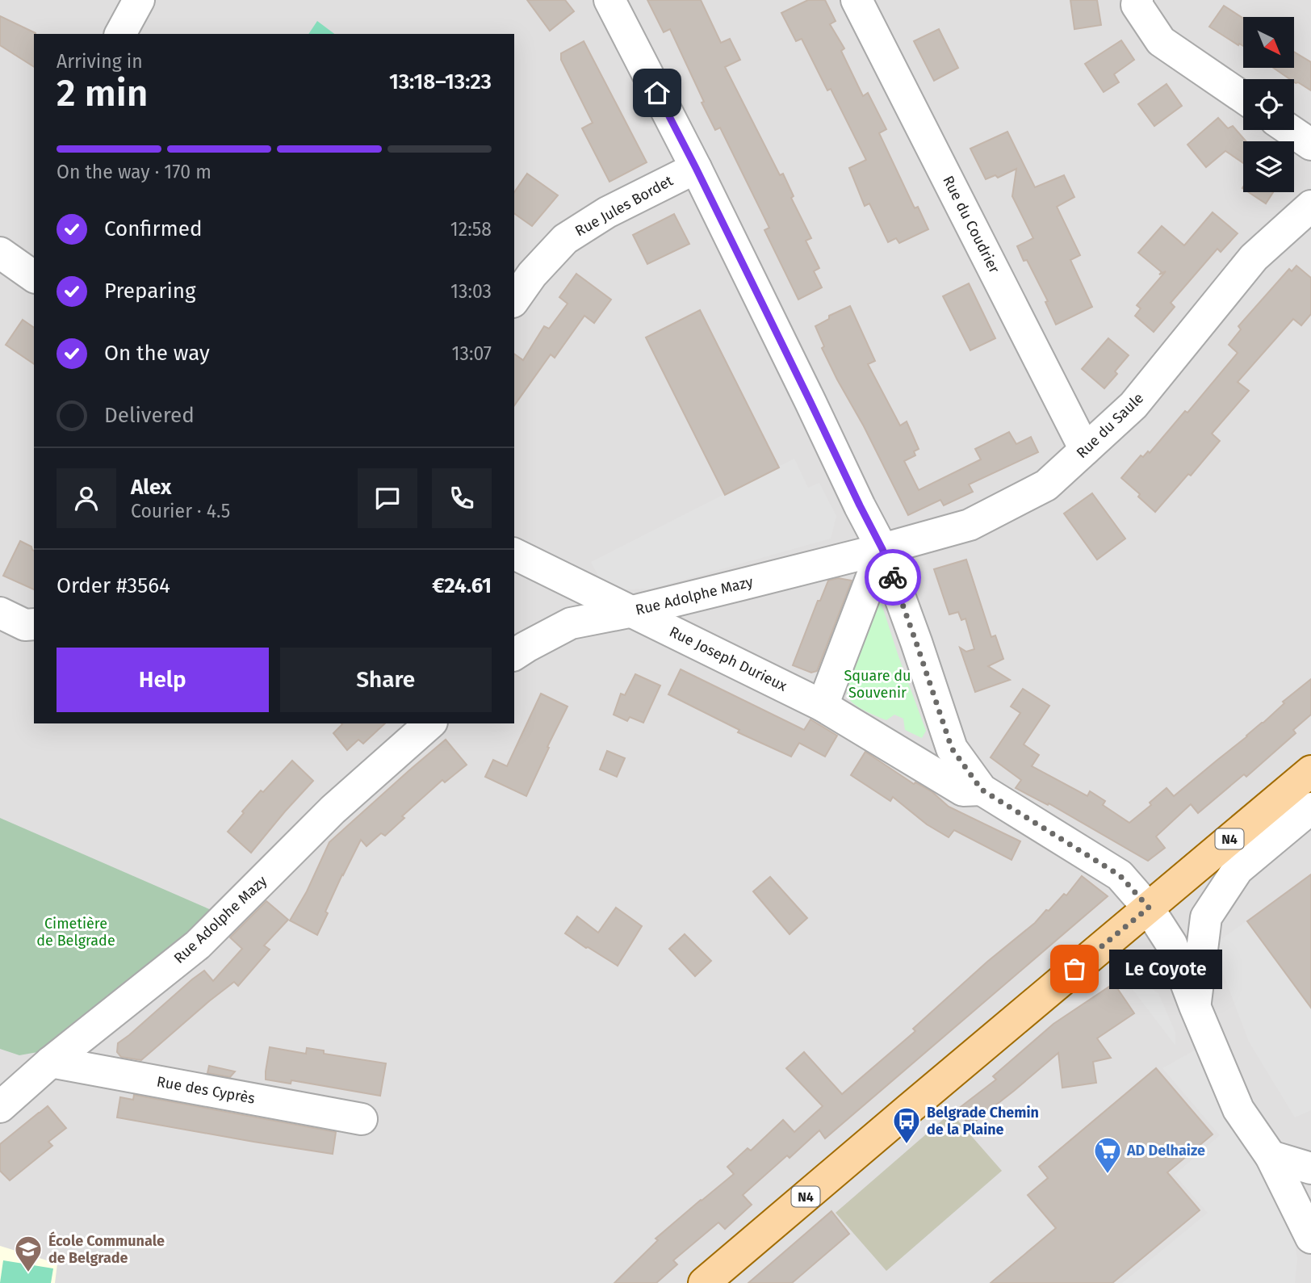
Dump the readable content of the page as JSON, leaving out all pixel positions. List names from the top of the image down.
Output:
{
  "streets": {
    "main road": ["N4"],
    "street": [
      "Rue Jules Bordet",
      "Rue du Coudrier",
      "Rue du Saule",
      "Rue Adolphe Mazy",
      "Rue Joseph Durieux",
      "Rue des Cyprès"
    ]
  },
  "crossings": [
    ["Rue du Coudrier", "Rue du Saule"],
    ["Rue du Saule", "Rue Adolphe Mazy"],
    ["Rue Adolphe Mazy", "Rue Joseph Durieux"],
    ["Rue Adolphe Mazy", "Rue des Cyprès"]
  ],
  "parks": ["Square du Souvenir", "Cimetière de Belgrade"],
  "places": {
    "other": ["Le Coyote"],
    "bus stop": ["Belgrade Chemin de la Plaine"],
    "supermarket": ["AD Delhaize"],
    "school or university": ["École Communale de Belgrade"]
  },
  "north": "bottom right",
  "page": {
    "heading": ["2 min", "Arriving in", "13:18–13:23"],
    "panel": [
      "Alex",
      "Courier · 4.5",
      "Order #3564",
      "€24.61"
    ],
    "bar": "On the way · 170 m",
    "list": [
      ["Confirmed", "12:58"],
      ["Preparing", "13:03"],
      ["On the way", "13:07"],
      "Delivered"
    ],
    "buttons": ["Help", "Share"],
    "bubble": "Le Coyote"
  }
}
